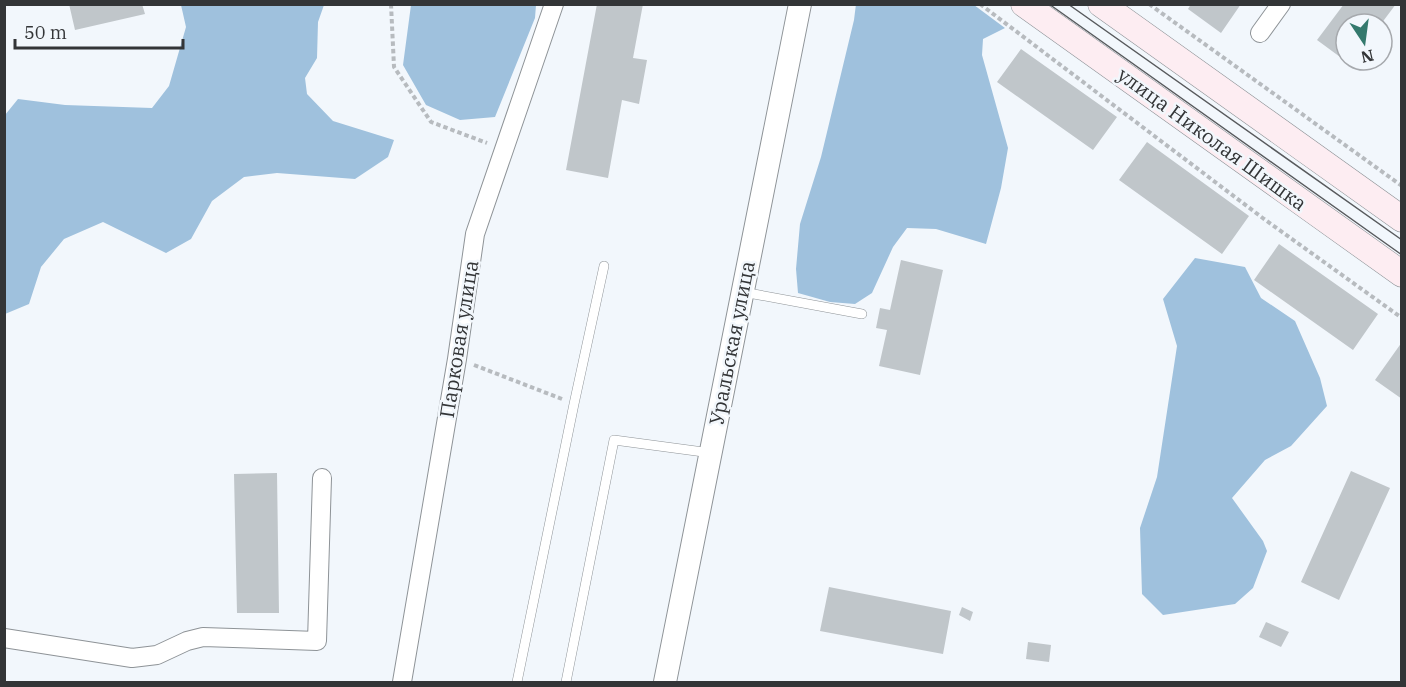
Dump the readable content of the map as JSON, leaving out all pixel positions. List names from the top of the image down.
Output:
{
  "streets": {
    "main road": ["улица Николая Шишка"],
    "street": ["Парковая улица", "Уральская улица"]
  },
  "scale_bar": "50 m",
  "north": "bottom"
}
